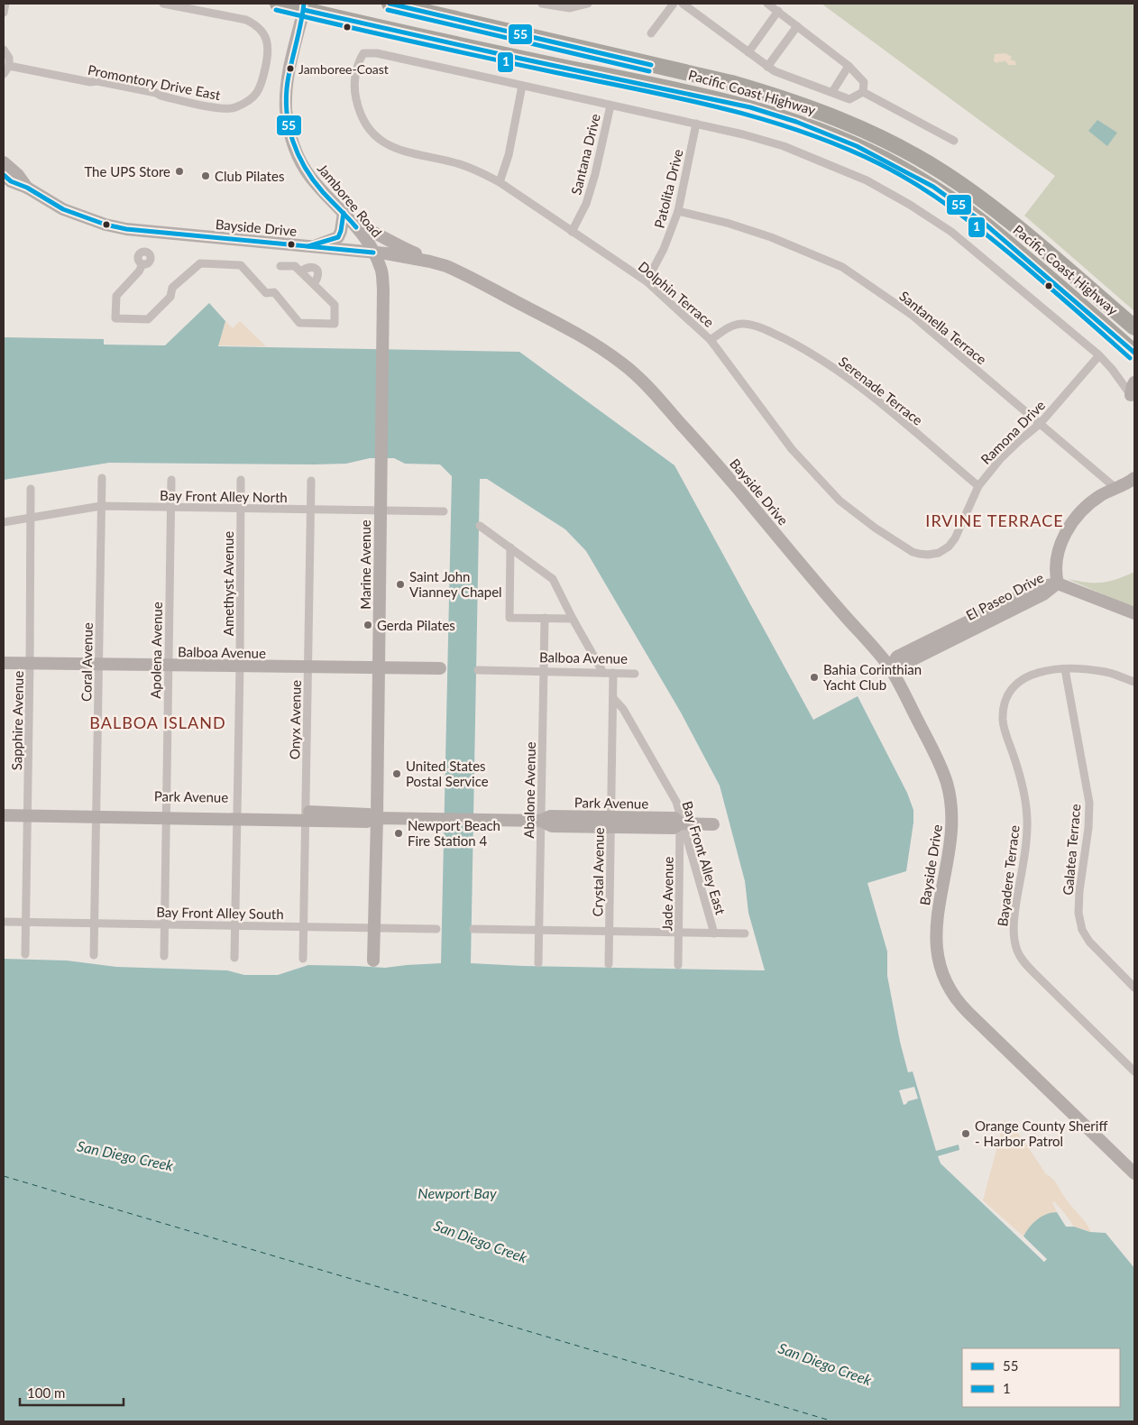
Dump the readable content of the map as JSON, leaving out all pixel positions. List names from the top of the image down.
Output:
{
  "streets": {
    "highway": ["Pacific Coast Highway"],
    "street": [
      "Promontory Drive East",
      "Santana Drive",
      "Patolita Drive",
      "Jamboree Road",
      "Bayside Drive",
      "Dolphin Terrace",
      "Santanella Terrace",
      "Serenade Terrace",
      "Ramona Drive",
      "Bay Front Alley North",
      "Marine Avenue",
      "Amethyst Avenue",
      "El Paseo Drive",
      "Apolena Avenue",
      "Balboa Avenue",
      "Coral Avenue",
      "Onyx Avenue",
      "Sapphire Avenue",
      "Abalone Avenue",
      "Park Avenue",
      "Galatea Terrace",
      "Bay Front Alley East",
      "Crystal Avenue",
      "Bayadere Terrace",
      "Jade Avenue",
      "Bay Front Alley South"
    ]
  },
  "crossings": [
    ["Pacific Coast Highway", "Jamboree Road"],
    ["Santana Drive", "Dolphin Terrace"],
    ["Patolita Drive", "Dolphin Terrace"],
    ["Patolita Drive", "Santanella Terrace"],
    ["Jamboree Road", "Bayside Drive"],
    ["Jamboree Road", "Marine Avenue"],
    ["Bayside Drive", "Marine Avenue"],
    ["Bayside Drive", "El Paseo Drive"],
    ["Dolphin Terrace", "Serenade Terrace"],
    ["Dolphin Terrace", "Ramona Drive"],
    ["Santanella Terrace", "Ramona Drive"],
    ["Serenade Terrace", "Ramona Drive"],
    ["Bay Front Alley North", "Marine Avenue"],
    ["Bay Front Alley North", "Amethyst Avenue"],
    ["Bay Front Alley North", "Apolena Avenue"],
    ["Bay Front Alley North", "Coral Avenue"],
    ["Bay Front Alley North", "Onyx Avenue"],
    ["Bay Front Alley North", "Sapphire Avenue"],
    ["Marine Avenue", "Balboa Avenue"],
    ["Marine Avenue", "Park Avenue"],
    ["Marine Avenue", "Bay Front Alley South"],
    ["Amethyst Avenue", "Balboa Avenue"],
    ["Amethyst Avenue", "Park Avenue"],
    ["Amethyst Avenue", "Bay Front Alley South"],
    ["Apolena Avenue", "Balboa Avenue"],
    ["Apolena Avenue", "Park Avenue"],
    ["Apolena Avenue", "Bay Front Alley South"],
    ["Balboa Avenue", "Coral Avenue"],
    ["Balboa Avenue", "Onyx Avenue"],
    ["Balboa Avenue", "Sapphire Avenue"],
    ["Balboa Avenue", "Abalone Avenue"],
    ["Balboa Avenue", "Crystal Avenue"],
    ["Coral Avenue", "Park Avenue"],
    ["Coral Avenue", "Bay Front Alley South"],
    ["Onyx Avenue", "Park Avenue"],
    ["Onyx Avenue", "Bay Front Alley South"],
    ["Sapphire Avenue", "Park Avenue"],
    ["Sapphire Avenue", "Bay Front Alley South"],
    ["Abalone Avenue", "Park Avenue"],
    ["Park Avenue", "Bay Front Alley East"],
    ["Park Avenue", "Crystal Avenue"],
    ["Park Avenue", "Jade Avenue"],
    ["Galatea Terrace", "Bayadere Terrace"],
    ["Bay Front Alley East", "Crystal Avenue"],
    ["Bay Front Alley East", "Jade Avenue"]
  ],
  "districts": ["IRVINE TERRACE", "BALBOA ISLAND"],
  "water": ["San Diego Creek", "Newport Bay"],
  "places": [
    "Jamboree-Coast",
    "The UPS Store",
    "Club Pilates",
    "Saint John Vianney Chapel",
    "Gerda Pilates",
    "Bahia Corinthian Yacht Club",
    "United States Postal Service",
    "Newport Beach Fire Station 4",
    "Orange County Sheriff - Harbor Patrol"
  ],
  "lines": ["transit line 55", "transit line 1"],
  "legend": ["55", "1"],
  "scale_bar": "100 m"
}
